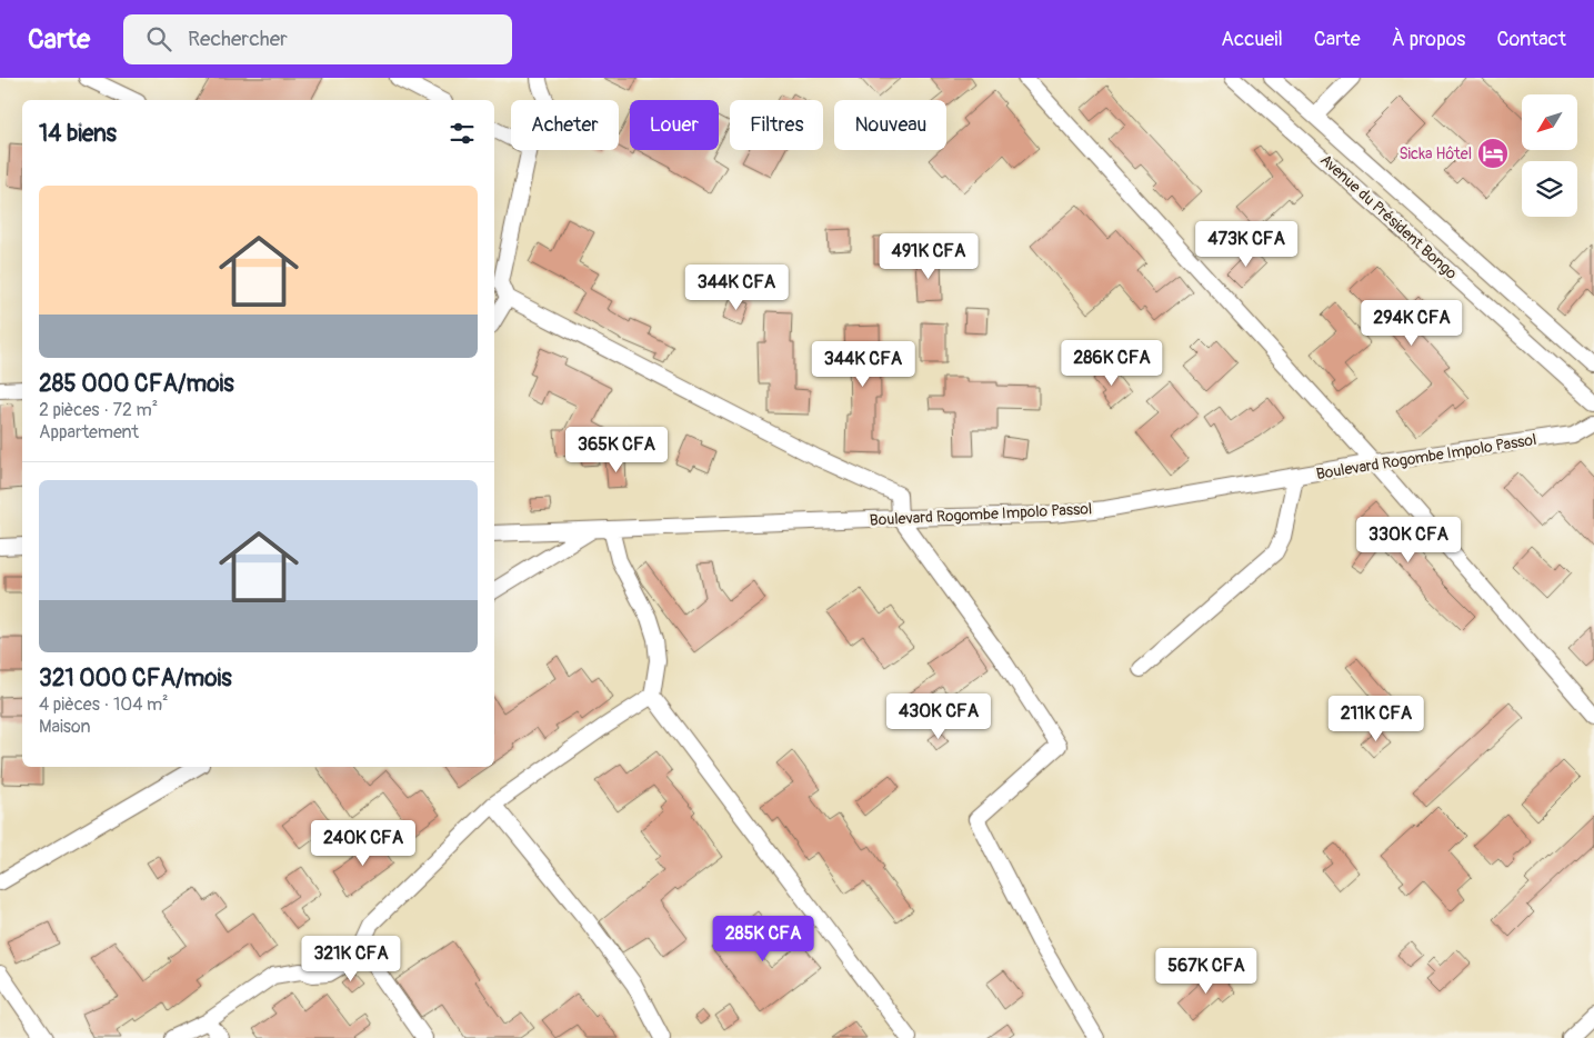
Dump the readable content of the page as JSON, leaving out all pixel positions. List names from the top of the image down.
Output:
{
  "streets": {
    "street": ["Avenue du Président Bongo", "Boulevard Rogombe Impolo Passol"]
  },
  "places": {
    "hotel": ["Sicka Hôtel"]
  },
  "north": "bottom left",
  "page": {
    "header": "Carte",
    "search": "Rechercher",
    "nav": [
      "Accueil",
      "Carte",
      "À propos",
      "Contact"
    ],
    "chip": [
      "Acheter",
      "Louer",
      "Filtres",
      "Nouveau"
    ],
    "heading": "14 biens",
    "list": [
      {
        "name": "285 000 CFA/mois",
        "note": "2 pièces · 72 m² · Appartement"
      },
      {
        "name": "321 000 CFA/mois",
        "note": "4 pièces · 104 m² · Maison"
      }
    ],
    "price": [
      "473K CFA",
      "491K CFA",
      "344K CFA",
      "294K CFA",
      "286K CFA",
      "344K CFA",
      "365K CFA",
      "330K CFA",
      "430K CFA",
      "211K CFA",
      "240K CFA",
      "285K CFA",
      "321K CFA",
      "567K CFA"
    ]
  }
}
